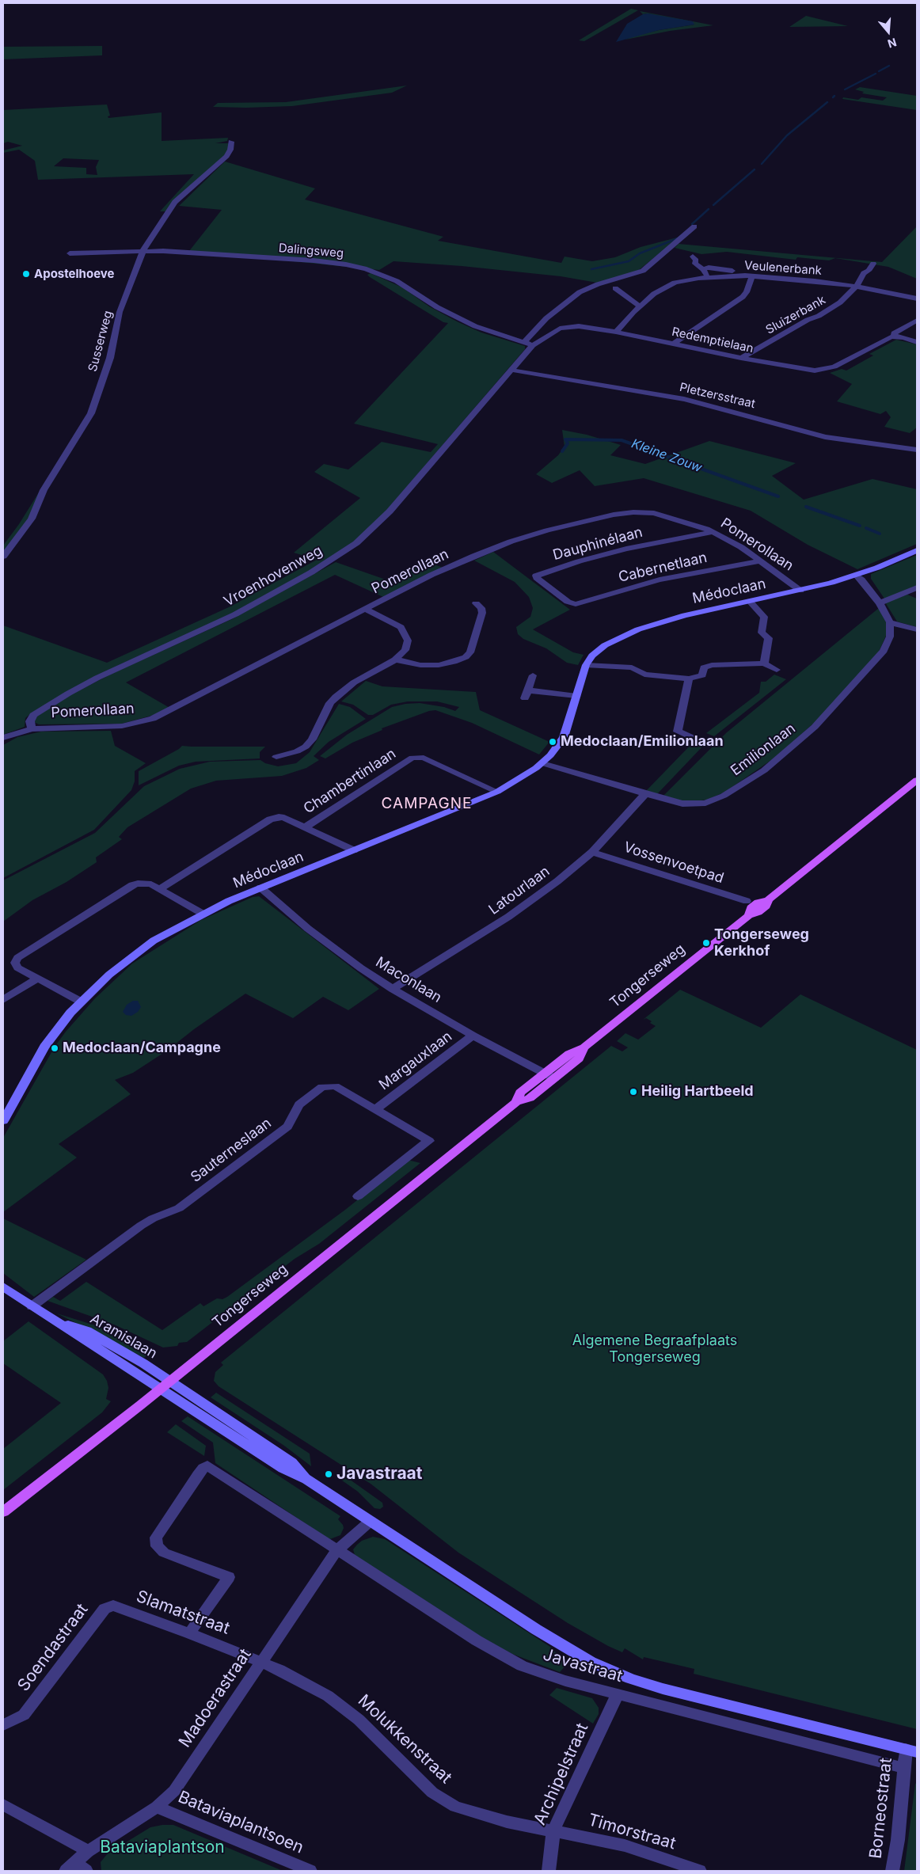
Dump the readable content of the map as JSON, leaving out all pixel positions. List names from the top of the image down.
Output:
{
  "streets": {
    "main road": ["Tongerseweg"],
    "street": [
      "Dalingsweg",
      "Veulenerbank",
      "Sluizerbank",
      "Redemptielaan",
      "Susserweg",
      "Pletzersstraat",
      "Dauphinélaan",
      "Pomerollaan",
      "Cabernetlaan",
      "Vroenhovenweg",
      "Médoclaan",
      "Emilionlaan",
      "Chambertinlaan",
      "Vossenvoetpad",
      "Latourlaan",
      "Maconlaan",
      "Margauxlaan",
      "Sauterneslaan",
      "Aramislaan",
      "Slamatstraat",
      "Soendastraat",
      "Javastraat",
      "Madoerastraat",
      "Molukkenstraat",
      "Archipelstraat",
      "Borneostraat",
      "Bataviaplantsoen",
      "Timorstraat"
    ]
  },
  "crossings": [
    ["Dalingsweg", "Redemptielaan"],
    ["Dalingsweg", "Susserweg"],
    ["Veulenerbank", "Sluizerbank"],
    ["Veulenerbank", "Redemptielaan"],
    ["Sluizerbank", "Redemptielaan"],
    ["Redemptielaan", "Pletzersstraat"],
    ["Redemptielaan", "Vroenhovenweg"],
    ["Pletzersstraat", "Vroenhovenweg"],
    ["Dauphinélaan", "Pomerollaan"],
    ["Dauphinélaan", "Cabernetlaan"],
    ["Pomerollaan", "Cabernetlaan"],
    ["Pomerollaan", "Vroenhovenweg"],
    ["Pomerollaan", "Médoclaan"],
    ["Médoclaan", "Emilionlaan"],
    ["Médoclaan", "Chambertinlaan"],
    ["Médoclaan", "Maconlaan"],
    ["Emilionlaan", "Latourlaan"],
    ["Vossenvoetpad", "Latourlaan"],
    ["Latourlaan", "Maconlaan"],
    ["Tongerseweg", "Maconlaan"],
    ["Tongerseweg", "Aramislaan"],
    ["Tongerseweg", "Javastraat"],
    ["Maconlaan", "Margauxlaan"],
    ["Margauxlaan", "Sauterneslaan"],
    ["Sauterneslaan", "Aramislaan"],
    ["Aramislaan", "Javastraat"],
    ["Slamatstraat", "Soendastraat"],
    ["Slamatstraat", "Javastraat"],
    ["Slamatstraat", "Madoerastraat"],
    ["Slamatstraat", "Molukkenstraat"],
    ["Javastraat", "Madoerastraat"],
    ["Javastraat", "Archipelstraat"],
    ["Javastraat", "Borneostraat"],
    ["Madoerastraat", "Molukkenstraat"],
    ["Madoerastraat", "Bataviaplantsoen"],
    ["Molukkenstraat", "Archipelstraat"],
    ["Molukkenstraat", "Timorstraat"],
    ["Archipelstraat", "Timorstraat"]
  ],
  "districts": ["CAMPAGNE"],
  "water": ["Kleine Zouw"],
  "parks": ["Algemene Begraafplaats Tongerseweg", "Bataviaplantson"],
  "places": [
    "Apostelhoeve",
    "Medoclaan/Emilionlaan",
    "Tongerseweg Kerkhof",
    "Medoclaan/Campagne",
    "Heilig Hartbeeld",
    "Javastraat"
  ],
  "north": "bottom"
}
